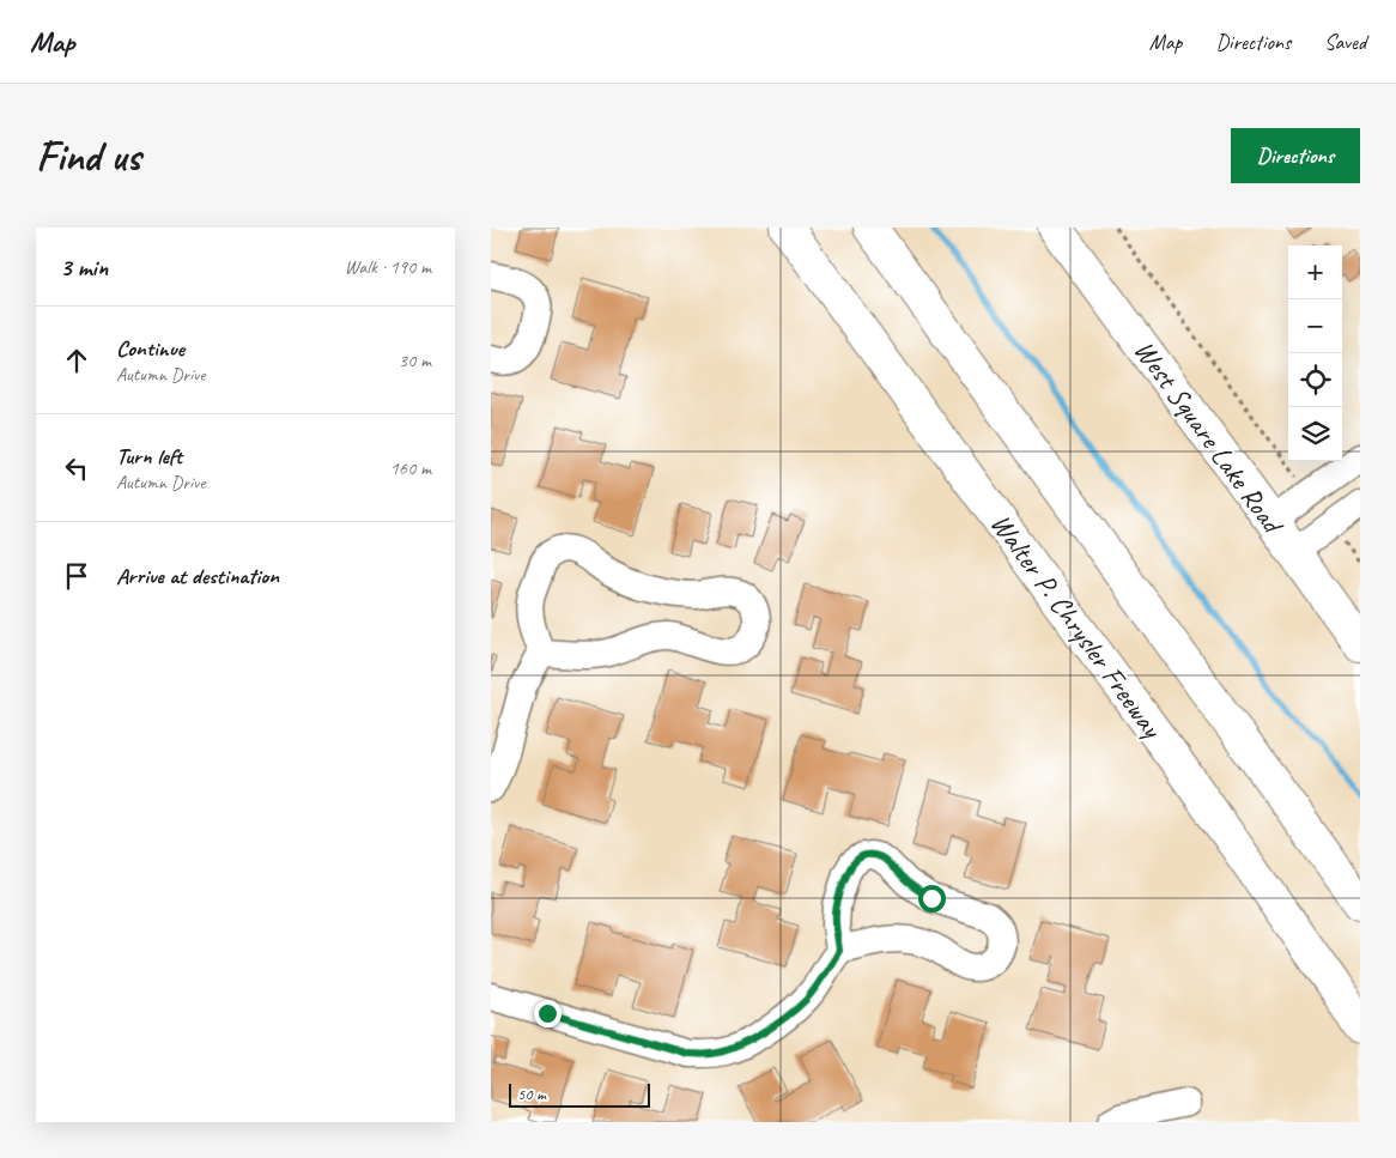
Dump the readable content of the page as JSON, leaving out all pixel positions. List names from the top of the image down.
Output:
{
  "streets": {
    "main road": ["West Square Lake Road", "Walter P. Chrysler Freeway"]
  },
  "scale_bar": "50 m",
  "page": {
    "header": "Map",
    "nav": ["Map", "Directions", "Saved"],
    "buttons": "Directions",
    "title": "Find us",
    "heading": ["3 min", "Walk · 190 m"],
    "map_buttons": ["+", "−"],
    "list": [
      ["Continue", "Autumn Drive", "30 m"],
      ["Turn left", "Autumn Drive", "160 m"],
      "Arrive at destination"
    ],
    "scale": "50 m"
  }
}
